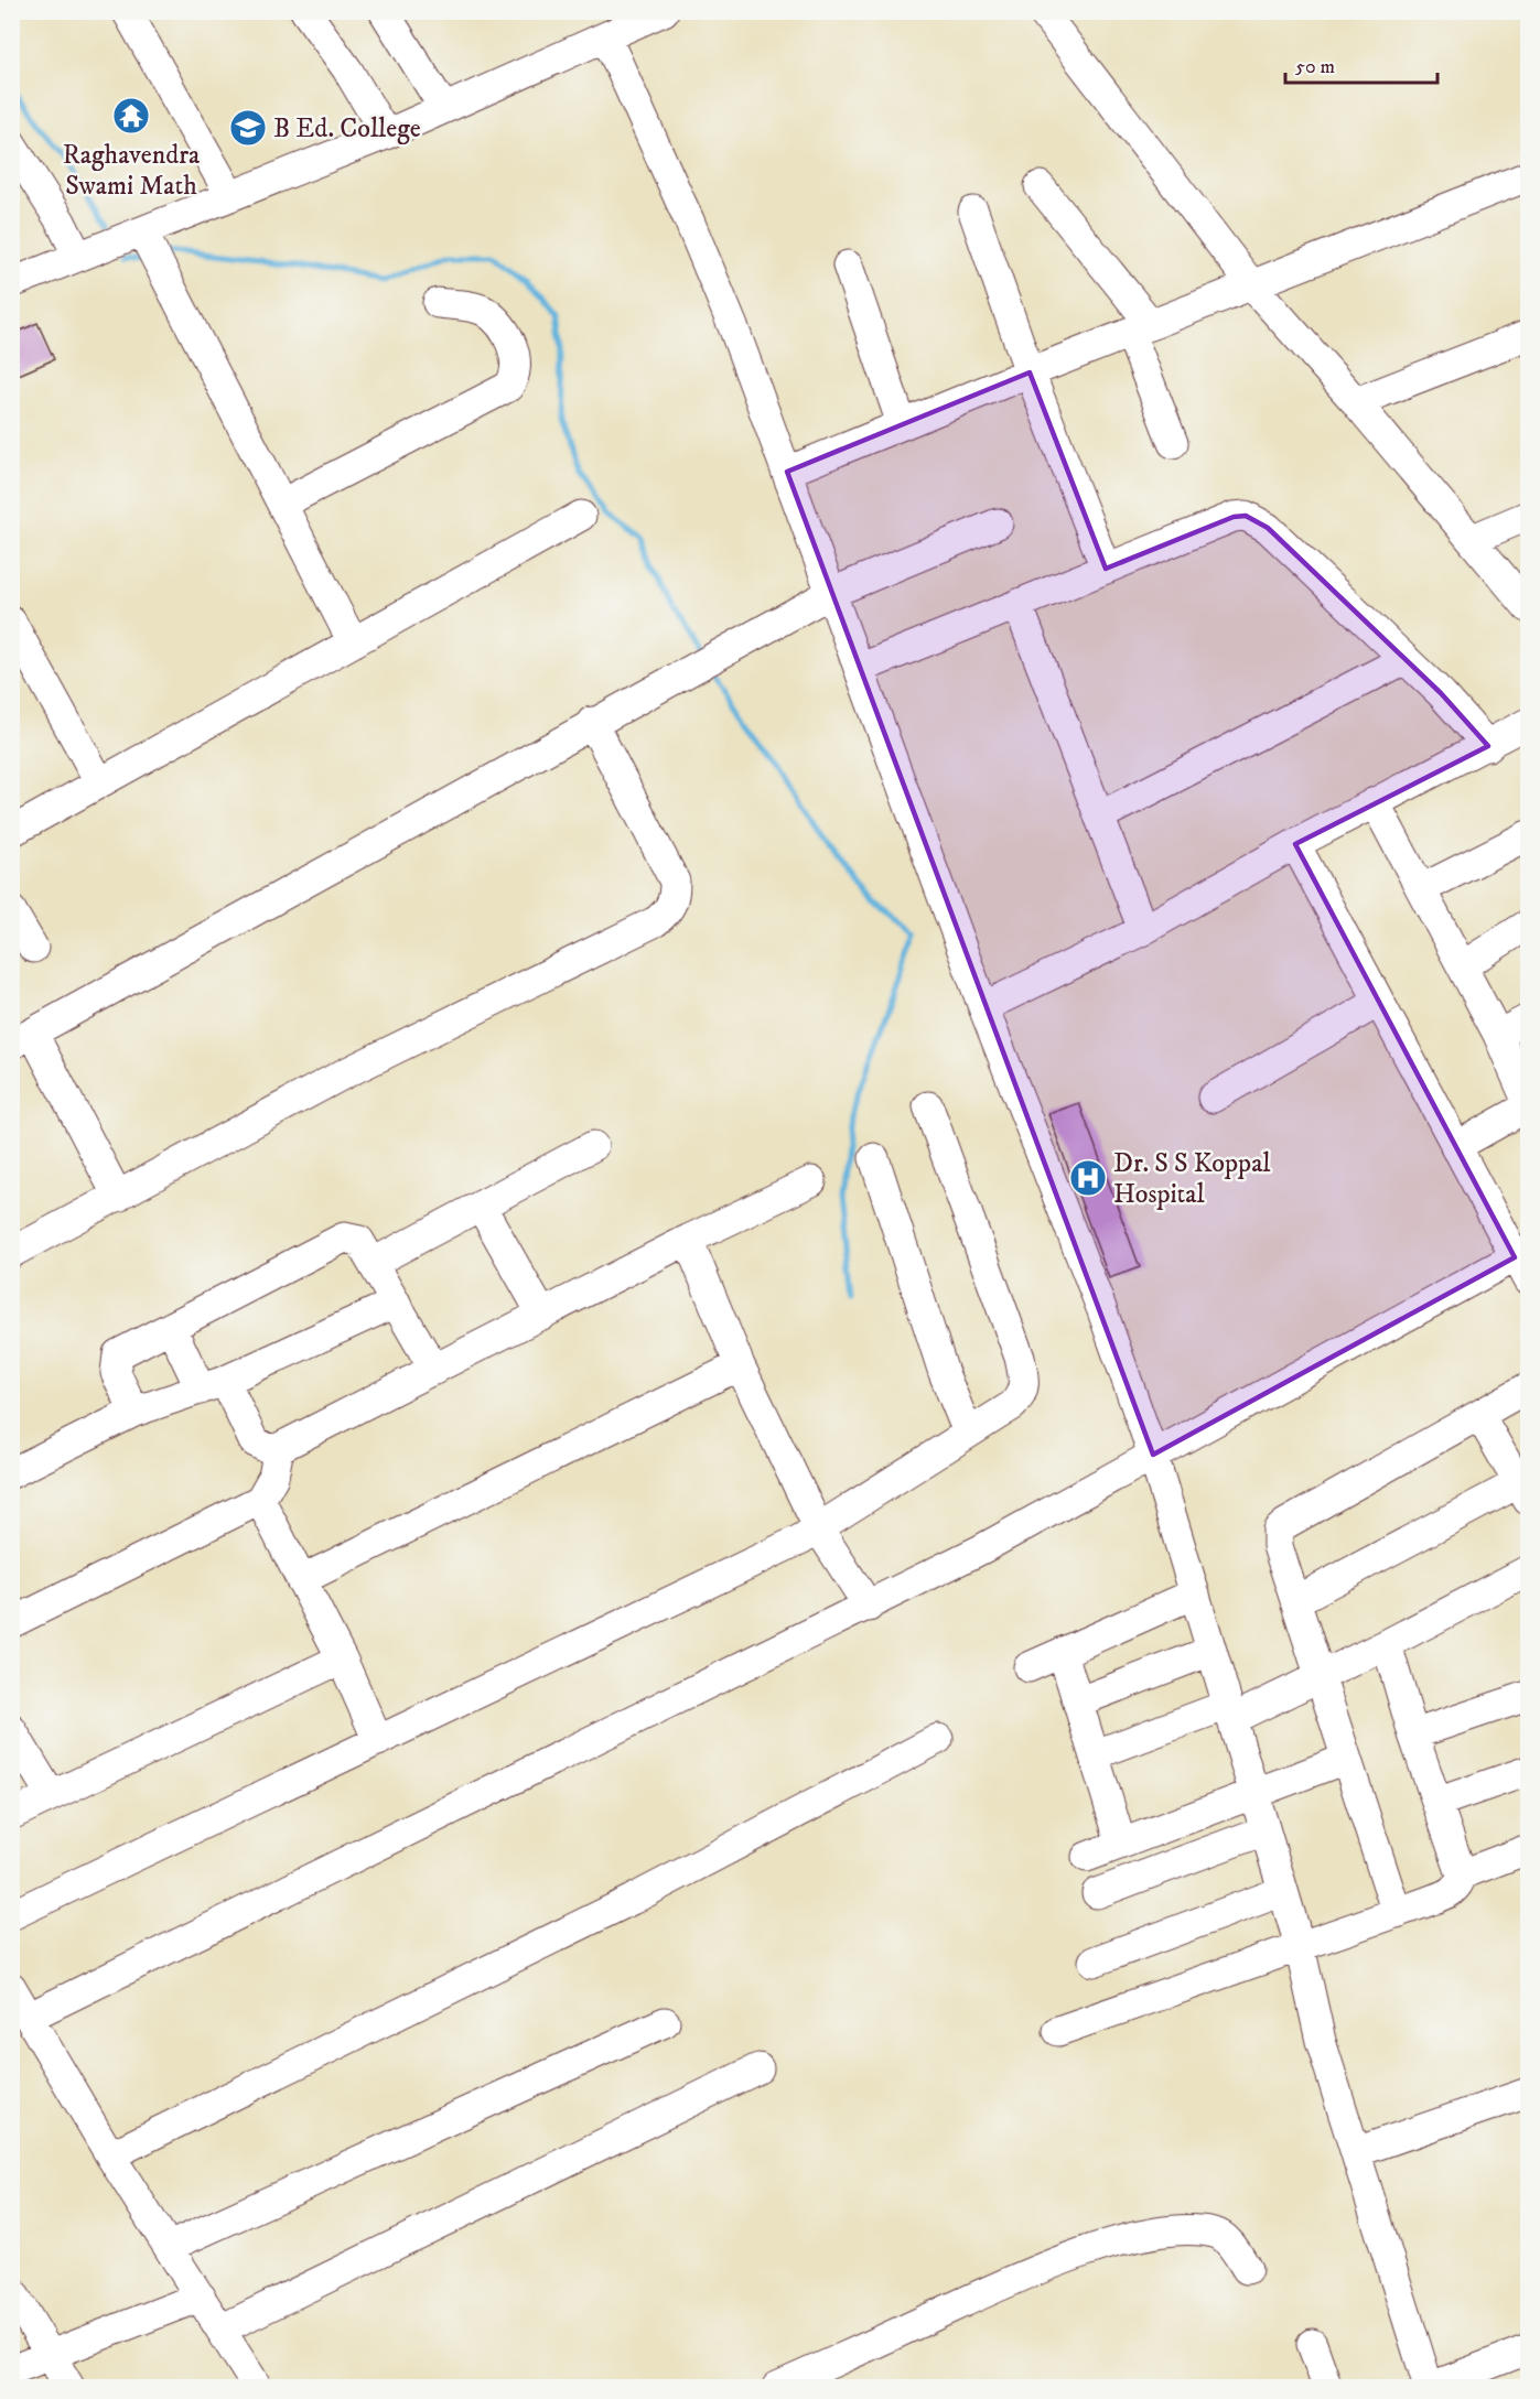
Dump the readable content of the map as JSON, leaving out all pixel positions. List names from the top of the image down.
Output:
{
  "places": {
    "temple": ["Raghavendra Swami Math"],
    "school or university": ["B Ed. College"],
    "hospital": ["Dr. S S Koppal Hospital"]
  },
  "scale_bar": "50 m"
}
